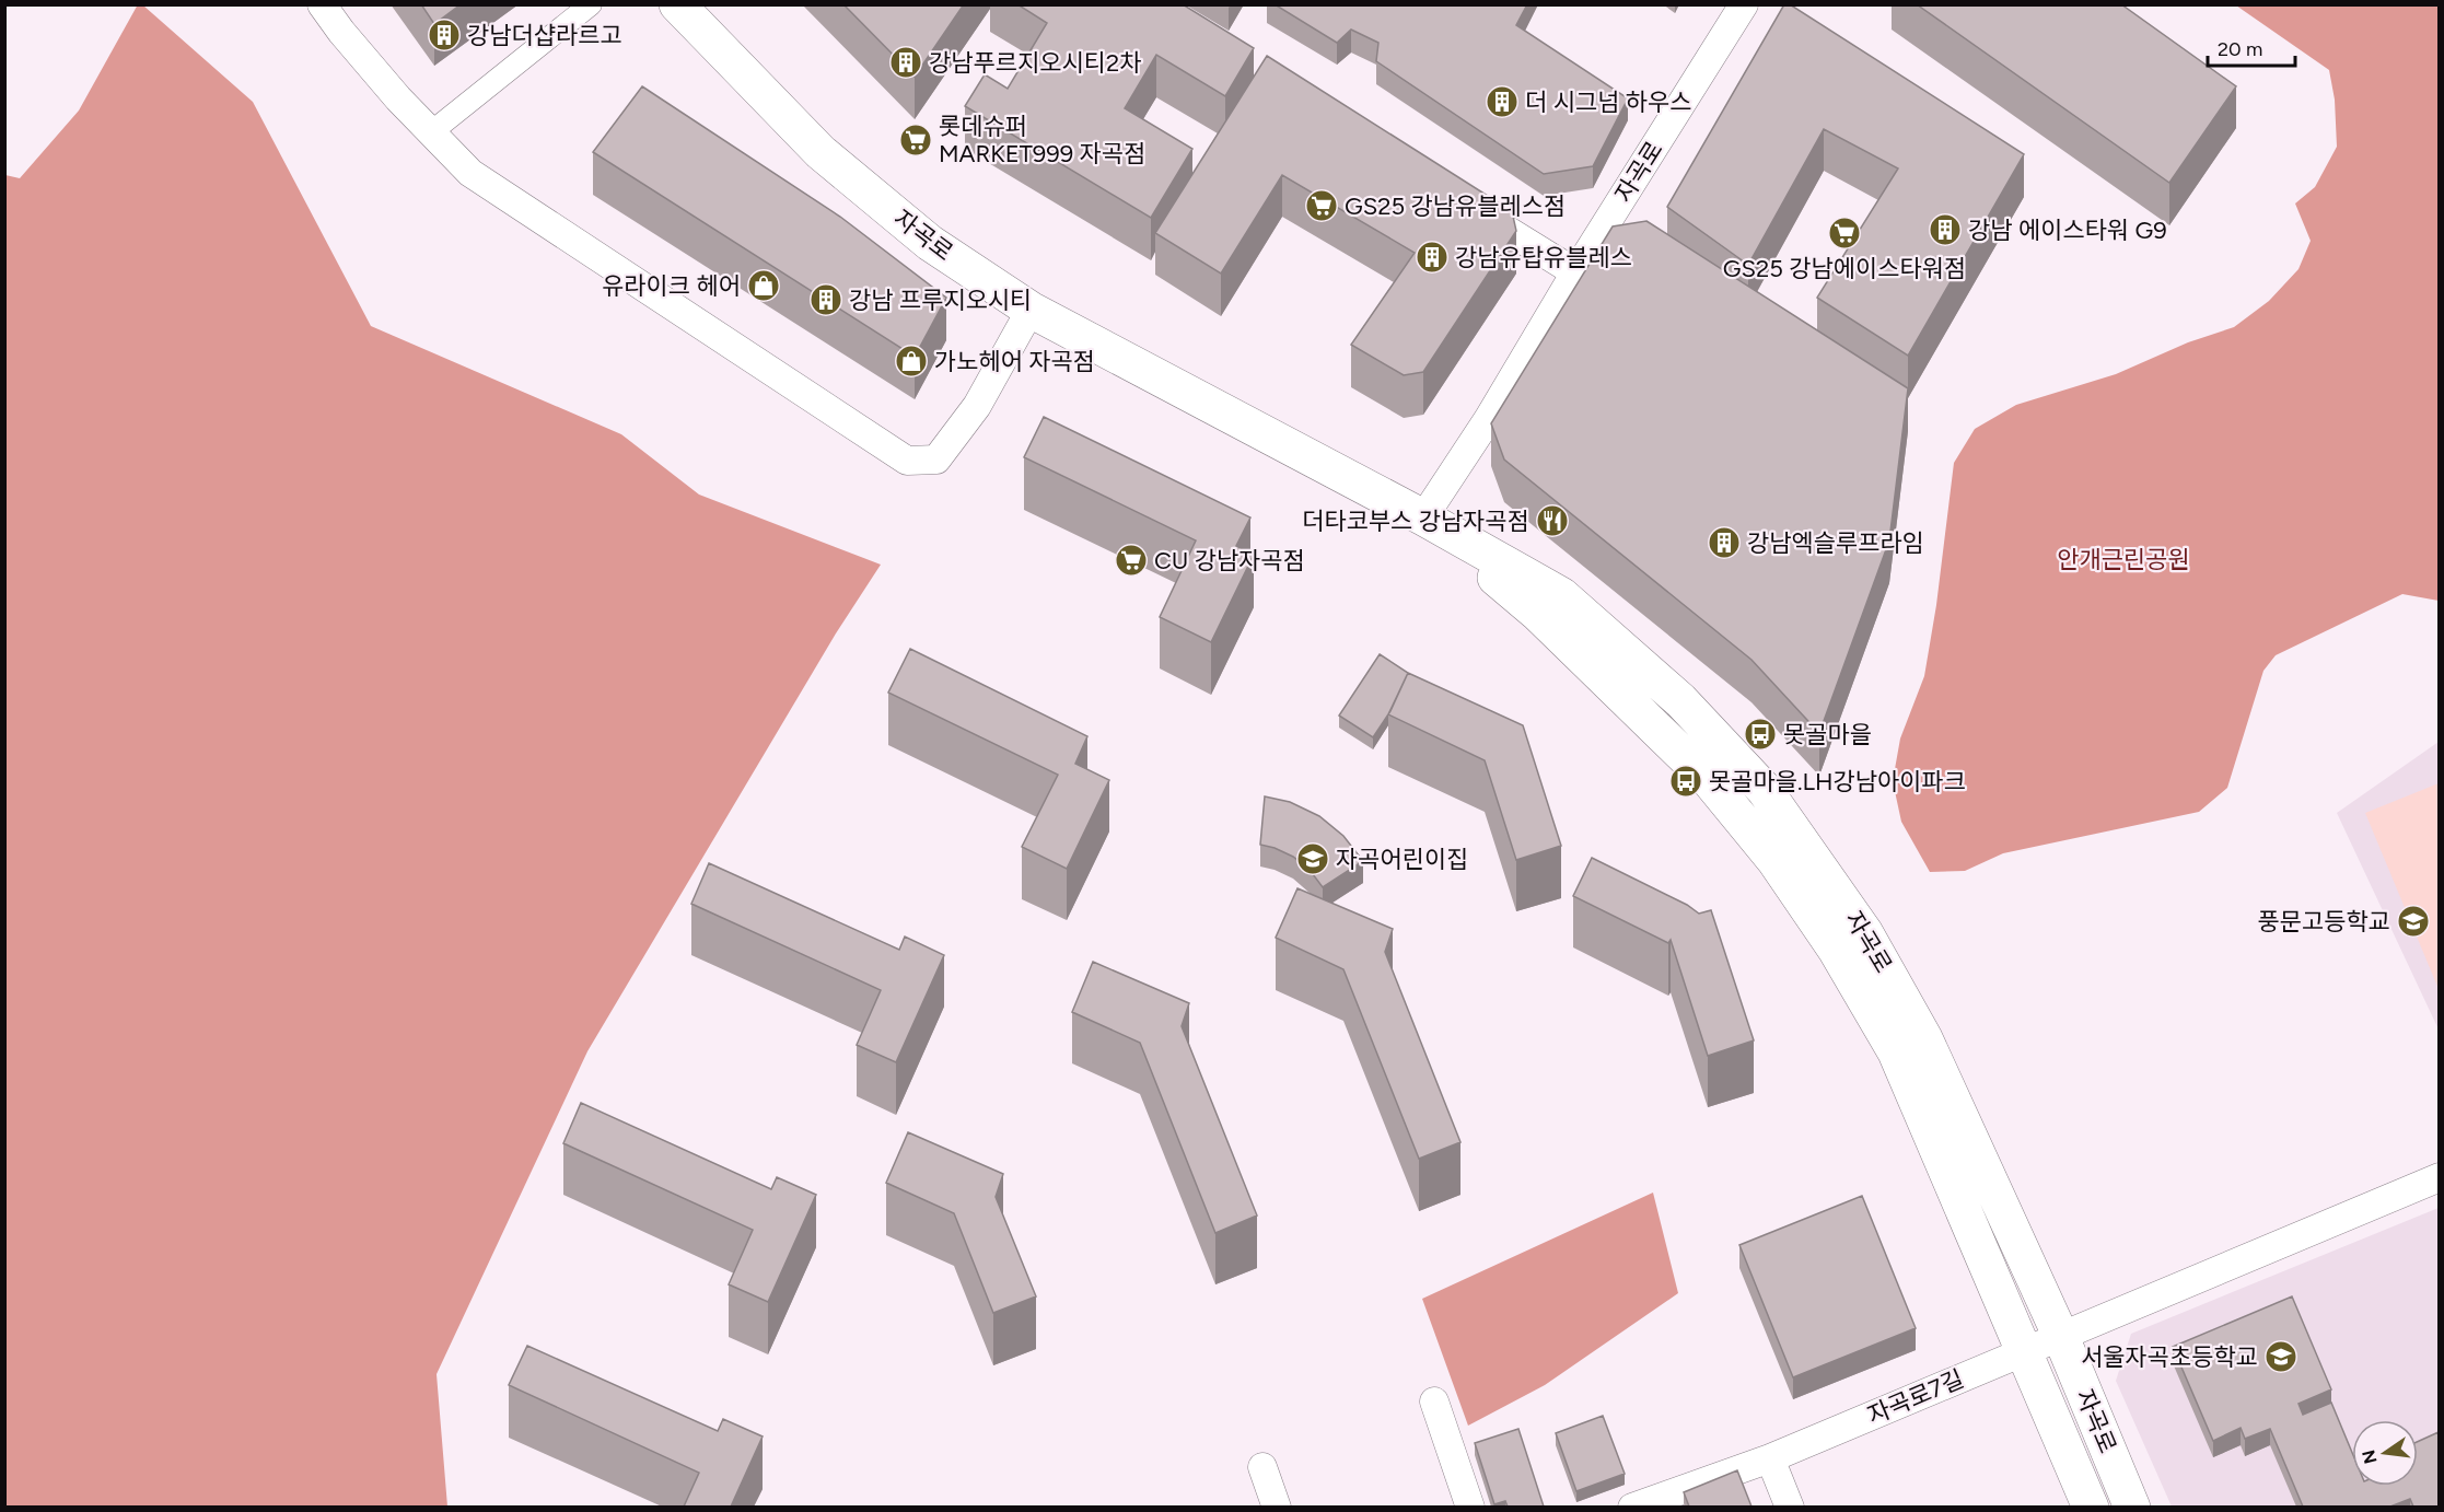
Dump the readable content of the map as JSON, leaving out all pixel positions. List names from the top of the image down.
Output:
{
  "streets": {
    "main road": ["자곡로"],
    "street": ["자곡로7길"]
  },
  "crossings": [
    ["자곡로", "자곡로7길"]
  ],
  "parks": ["안개근린공원"],
  "places": {
    "building": [
      "강남더샵라르고",
      "강남푸르지오시티2차",
      "더 시그넘 하우스",
      "강남 에이스타워 G9",
      "강남유탑유블레스",
      "강남 프루지오시티",
      "강남엑슬루프라임"
    ],
    "supermarket": [
      "롯데슈퍼 MARKET999 자곡점",
      "GS25 강남유블레스점",
      "GS25 강남에이스타워점",
      "CU 강남자곡점"
    ],
    "shop": ["유라이크 헤어", "가노헤어 자곡점"],
    "restaurant": ["더타코부스 강남자곡점"],
    "bus stop": ["못골마을", "못골마을.LH강남아이파크"],
    "school or university": ["자곡어린이집", "풍문고등학교", "서울자곡초등학교"]
  },
  "scale_bar": "20 m",
  "north": "left"
}
